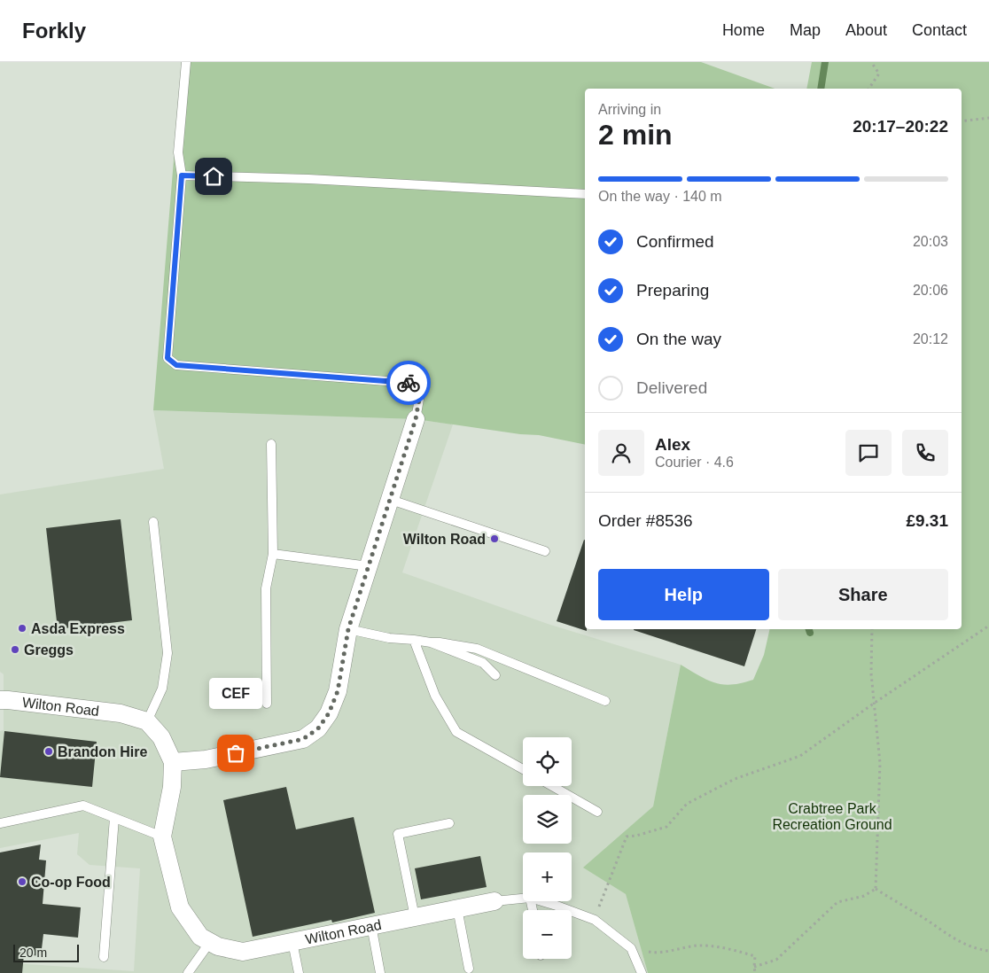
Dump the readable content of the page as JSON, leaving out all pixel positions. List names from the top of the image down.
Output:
{
  "streets": {
    "street": ["Wilton Road"]
  },
  "parks": ["Crabtree Park Recreation Ground"],
  "places": [
    "Wilton Road",
    "Asda Express",
    "Greggs",
    "Brandon Hire",
    "CEF",
    "Co-op Food"
  ],
  "scale_bar": "20 m",
  "page": {
    "header": "Forkly",
    "nav": [
      "Home",
      "Map",
      "About",
      "Contact"
    ],
    "heading": ["2 min", "Arriving in", "20:17–20:22"],
    "panel": [
      "Alex",
      "Courier · 4.6",
      "Order #8536",
      "£9.31"
    ],
    "bar": "On the way · 140 m",
    "list": [
      ["Confirmed", "20:03"],
      ["Preparing", "20:06"],
      ["On the way", "20:12"],
      "Delivered"
    ],
    "buttons": ["Help", "Share"],
    "bubble": "CEF",
    "map_buttons": ["+", "−"],
    "scale": "20 m"
  }
}
